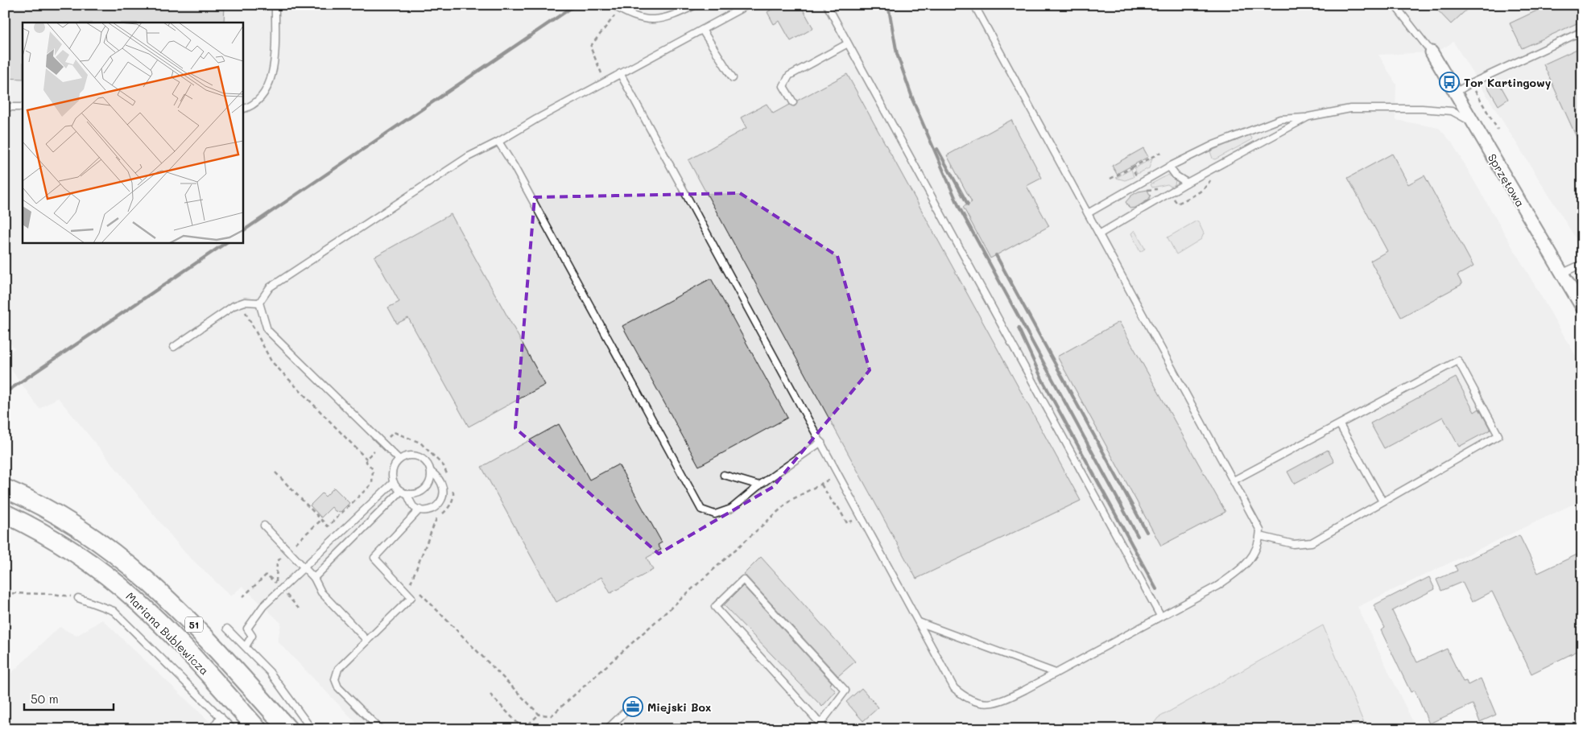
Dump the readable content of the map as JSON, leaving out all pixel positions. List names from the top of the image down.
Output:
{
  "streets": {
    "main road": ["51", "Mariana Bublewicza"],
    "street": ["Sprzętowa"]
  },
  "places": {
    "bus stop": ["Tor Kartingowy"],
    "office": ["Miejski Box"]
  },
  "scale_bar": "50 m"
}
